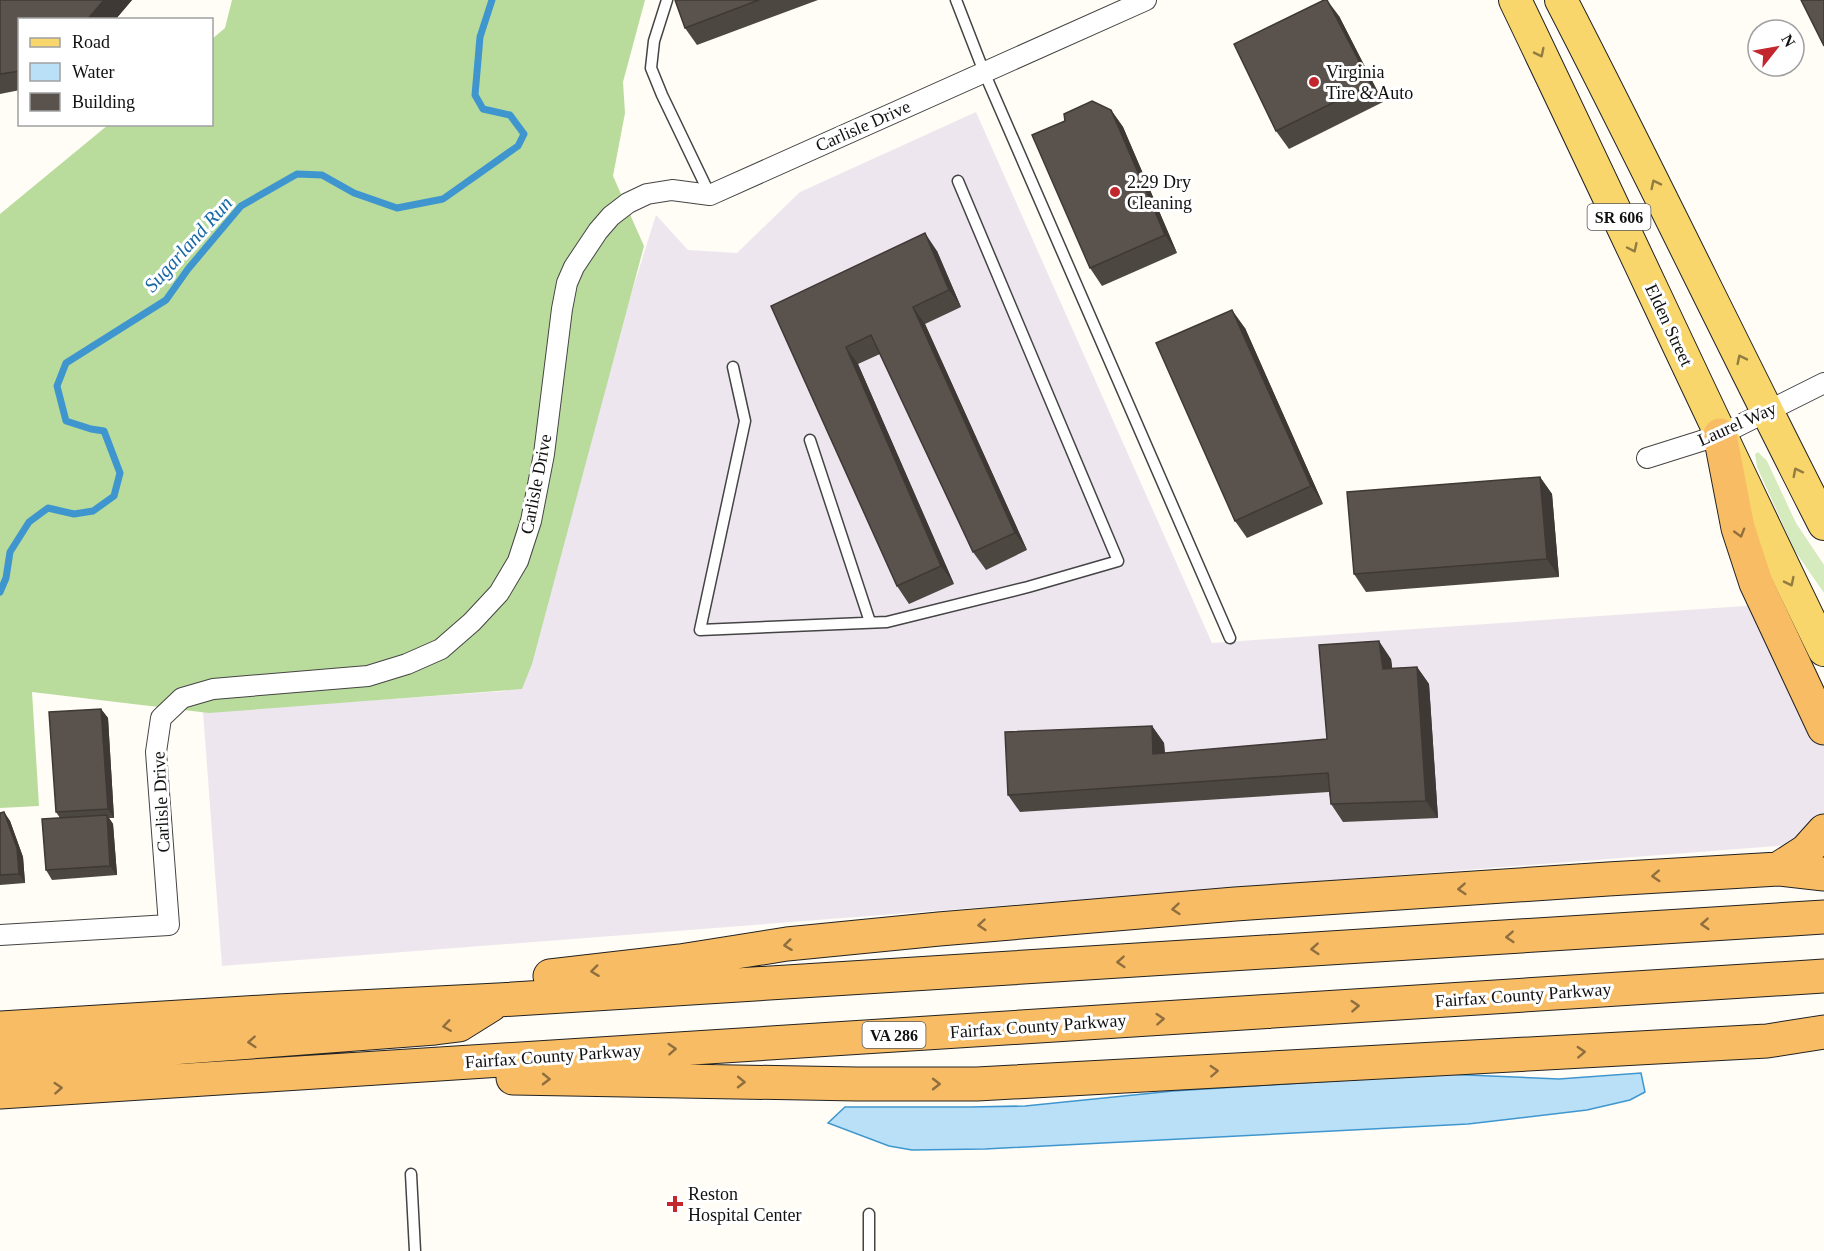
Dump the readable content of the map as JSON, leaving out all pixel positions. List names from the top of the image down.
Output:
{
  "streets": {
    "highway": ["Fairfax County Parkway", "VA 286"],
    "main road": ["SR 606", "Elden Street"],
    "street": ["Carlisle Drive", "Laurel Way"]
  },
  "crossings": [
    ["SR 606", "Laurel Way"],
    ["Elden Street", "Laurel Way"]
  ],
  "water": ["Sugarland Run"],
  "places": {
    "other": ["Virginia Tire & Auto", "2.29 Dry Cleaning"],
    "health": ["Reston Hospital Center"]
  },
  "legend": ["Road", "Water", "Building"],
  "north": "top right"
}
